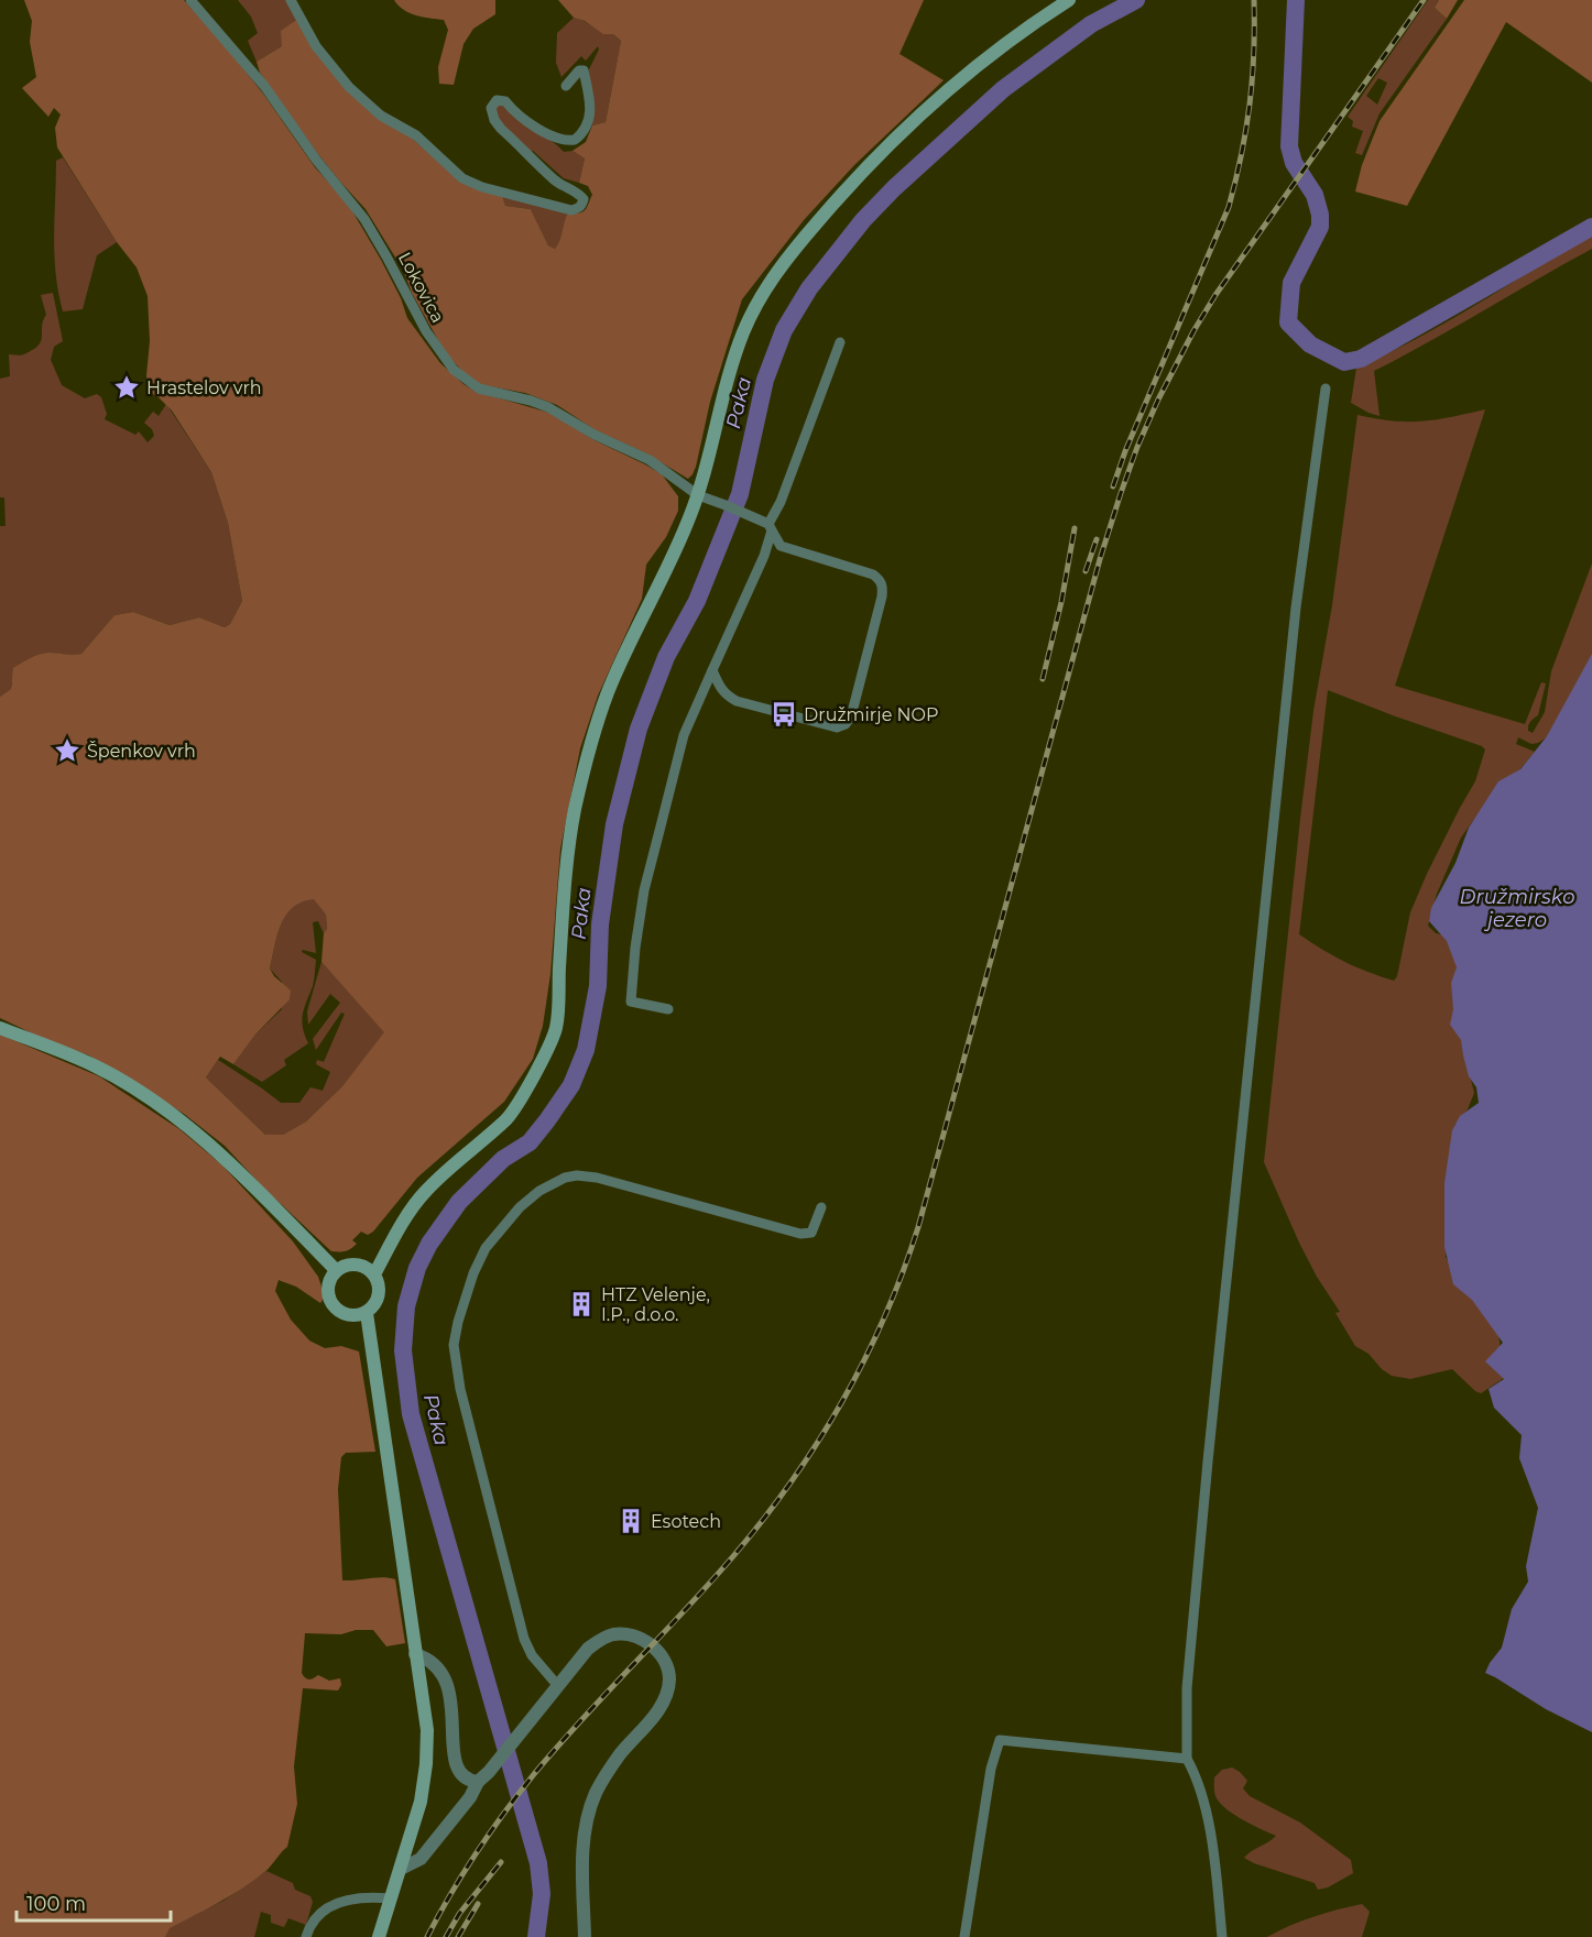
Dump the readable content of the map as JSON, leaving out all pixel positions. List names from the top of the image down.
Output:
{
  "streets": {
    "street": ["Lokovica"]
  },
  "water": ["Paka", "Družmirsko jezero"],
  "places": {
    "place": ["Hrastelov vrh", "Špenkov vrh"],
    "bus stop": ["Družmirje NOP"],
    "building": ["HTZ Velenje, I.P., d.o.o.", "Esotech"]
  },
  "scale_bar": "100 m"
}
